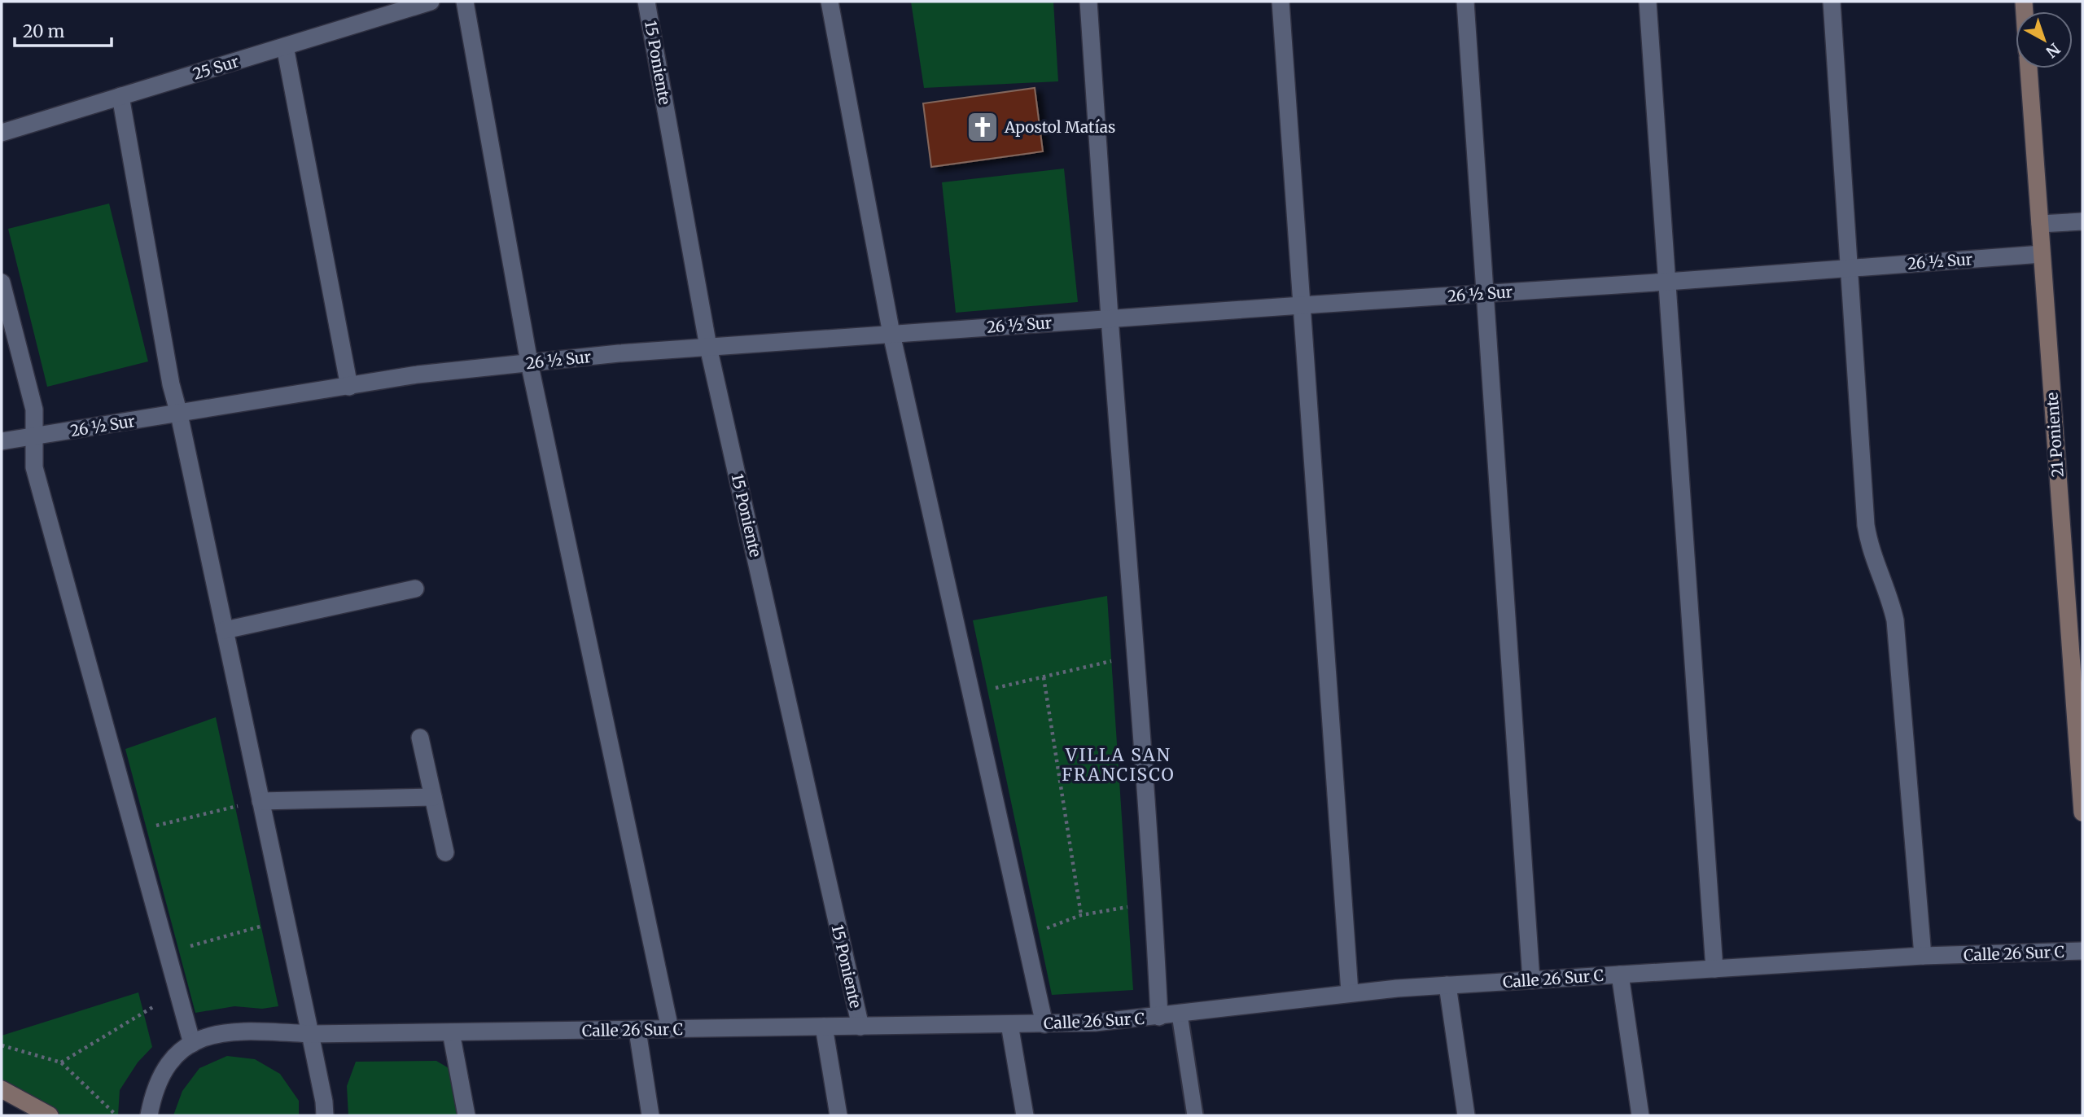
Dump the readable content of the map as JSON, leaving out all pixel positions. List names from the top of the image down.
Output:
{
  "streets": {
    "street": [
      "15 Poniente",
      "25 Sur",
      "26 ½ Sur",
      "21 Poniente",
      "Calle 26 Sur C"
    ]
  },
  "crossings": [
    ["15 Poniente", "26 ½ Sur"],
    ["15 Poniente", "Calle 26 Sur C"],
    ["26 ½ Sur", "21 Poniente"]
  ],
  "districts": ["VILLA SAN FRANCISCO"],
  "places": {
    "church": ["Apostol Matías"]
  },
  "scale_bar": "20 m",
  "north": "bottom right"
}
